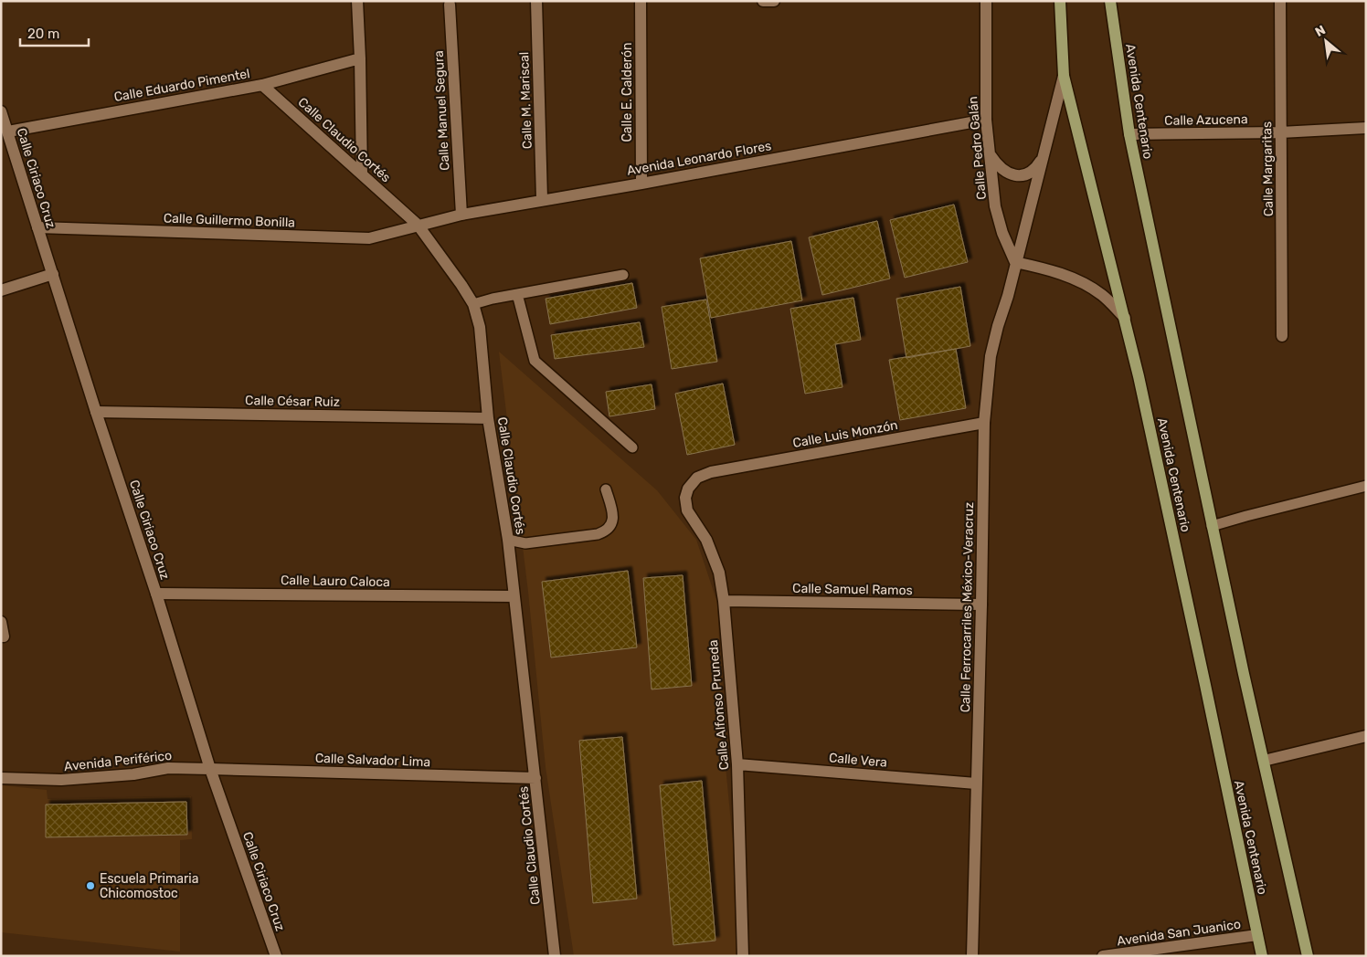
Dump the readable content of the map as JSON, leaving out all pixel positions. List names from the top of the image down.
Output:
{
  "streets": {
    "main road": ["Avenida Centenario"],
    "street": [
      "Calle Eduardo Pimentel",
      "Calle E. Calderón",
      "Calle M. Mariscal",
      "Calle Manuel Segura",
      "Calle Azucena",
      "Calle Claudio Cortés",
      "Calle Pedro Galán",
      "Avenida Leonardo Flores",
      "Calle Margaritas",
      "Calle Ciriaco Cruz",
      "Calle Guillermo Bonilla",
      "Calle César Ruiz",
      "Calle Luis Monzón",
      "Calle Lauro Caloca",
      "Calle Samuel Ramos",
      "Calle Ferrocarriles México-Veracruz",
      "Calle Alfonso Pruneda",
      "Calle Salvador Lima",
      "Calle Vera",
      "Avenida Periférico",
      "Avenida San Juanico"
    ]
  },
  "crossings": [
    ["Calle Eduardo Pimentel", "Calle Claudio Cortés"],
    ["Calle Eduardo Pimentel", "Calle Ciriaco Cruz"],
    ["Calle E. Calderón", "Avenida Leonardo Flores"],
    ["Calle M. Mariscal", "Avenida Leonardo Flores"],
    ["Avenida Centenario", "Calle Azucena"],
    ["Avenida Centenario", "Calle Ferrocarriles México-Veracruz"],
    ["Avenida Centenario", "Avenida San Juanico"],
    ["Calle Manuel Segura", "Avenida Leonardo Flores"],
    ["Calle Azucena", "Calle Margaritas"],
    ["Calle Claudio Cortés", "Avenida Leonardo Flores"],
    ["Calle Claudio Cortés", "Calle Guillermo Bonilla"],
    ["Calle Claudio Cortés", "Calle César Ruiz"],
    ["Calle Claudio Cortés", "Calle Lauro Caloca"],
    ["Calle Claudio Cortés", "Calle Salvador Lima"],
    ["Calle Pedro Galán", "Avenida Leonardo Flores"],
    ["Calle Pedro Galán", "Calle Ferrocarriles México-Veracruz"],
    ["Avenida Leonardo Flores", "Calle Guillermo Bonilla"],
    ["Calle Ciriaco Cruz", "Calle Guillermo Bonilla"],
    ["Calle Ciriaco Cruz", "Calle César Ruiz"],
    ["Calle Ciriaco Cruz", "Calle Lauro Caloca"],
    ["Calle Ciriaco Cruz", "Calle Salvador Lima"],
    ["Calle Ciriaco Cruz", "Avenida Periférico"],
    ["Calle Luis Monzón", "Calle Ferrocarriles México-Veracruz"],
    ["Calle Luis Monzón", "Calle Alfonso Pruneda"],
    ["Calle Samuel Ramos", "Calle Ferrocarriles México-Veracruz"],
    ["Calle Samuel Ramos", "Calle Alfonso Pruneda"],
    ["Calle Ferrocarriles México-Veracruz", "Calle Vera"],
    ["Calle Alfonso Pruneda", "Calle Vera"],
    ["Calle Salvador Lima", "Avenida Periférico"]
  ],
  "places": ["Escuela Primaria Chicomostoc"],
  "scale_bar": "20 m",
  "north": "top left"
}
